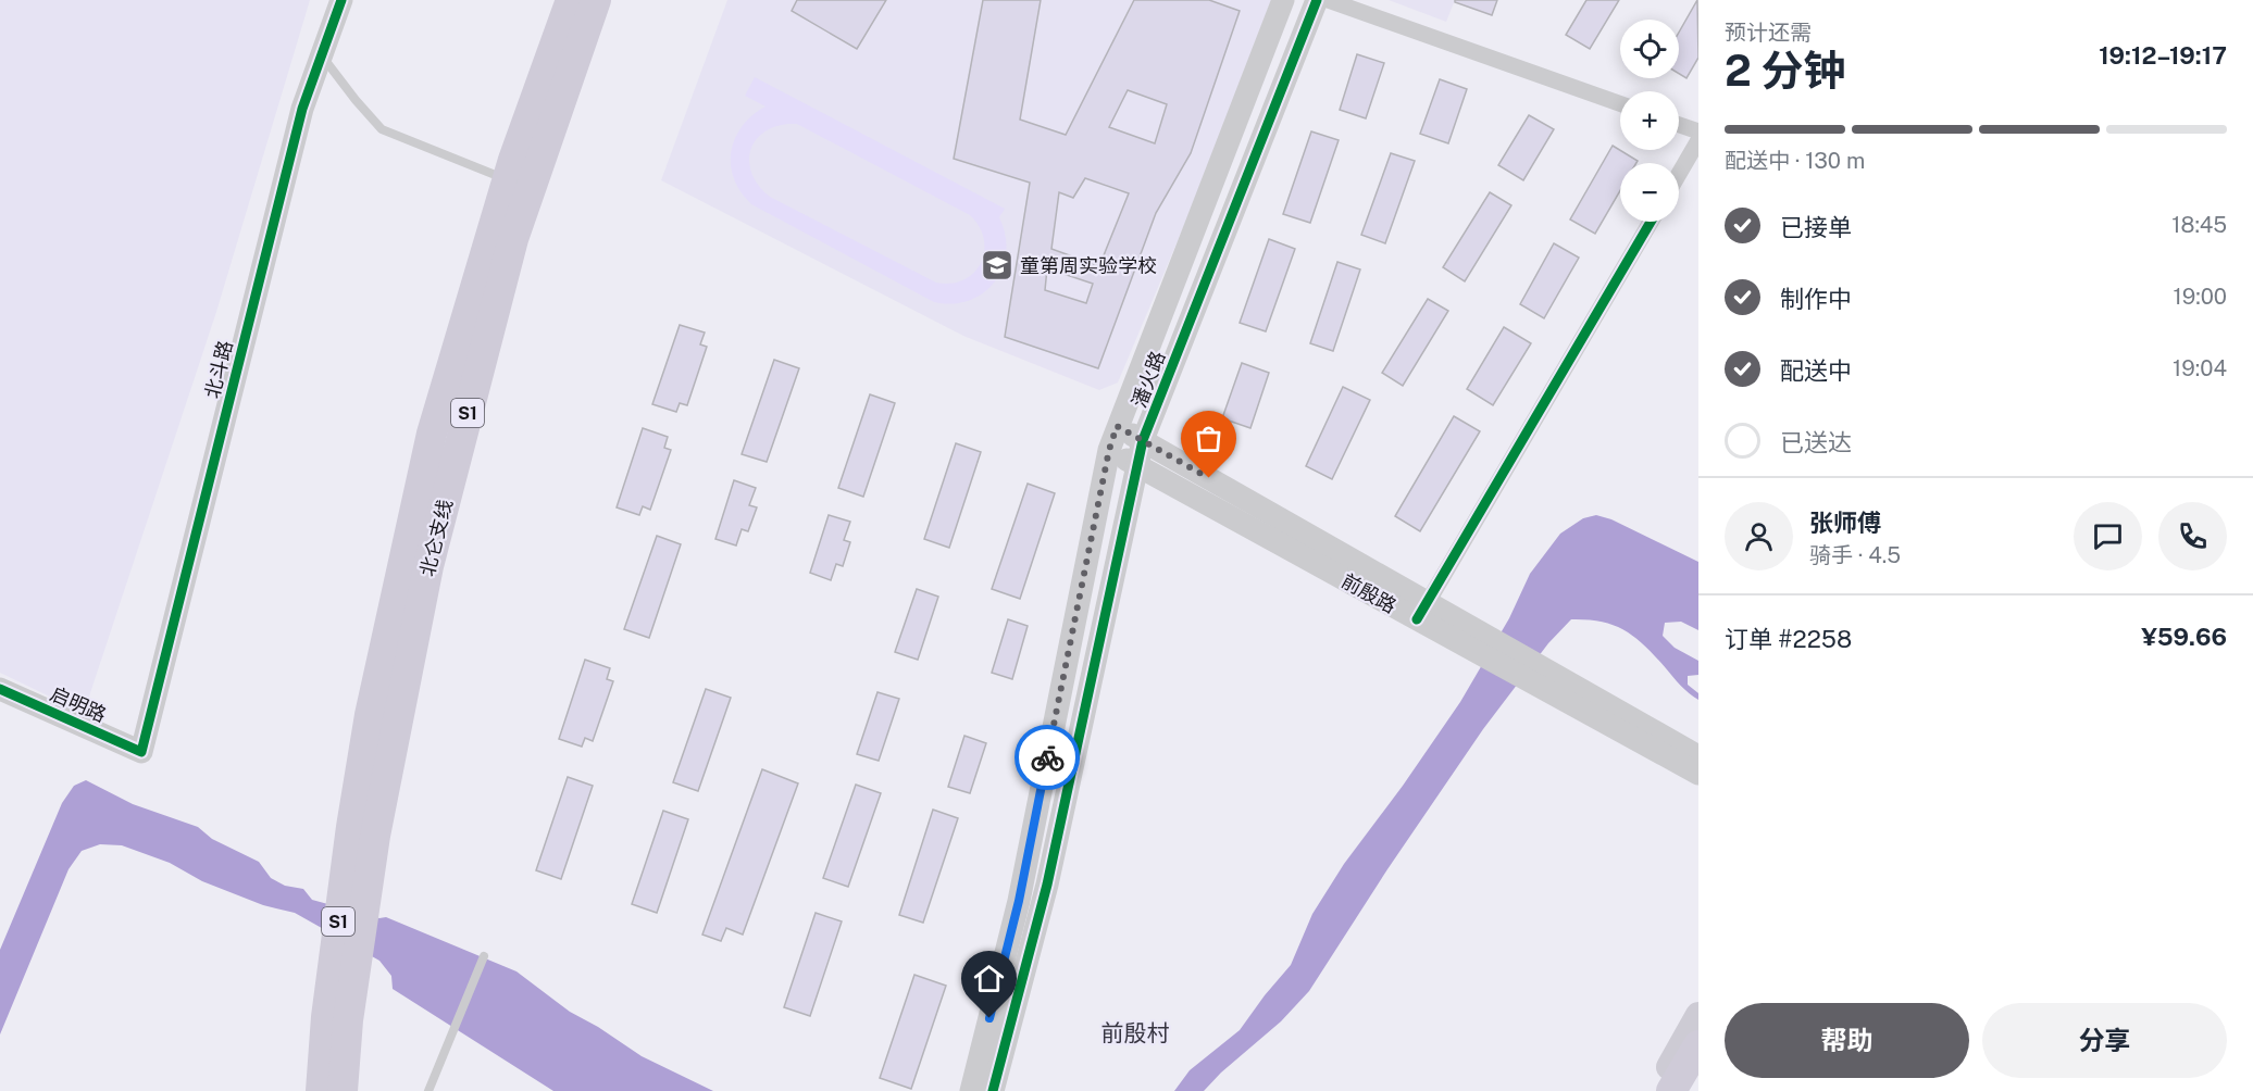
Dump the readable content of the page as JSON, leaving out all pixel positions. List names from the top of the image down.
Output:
{
  "streets": {
    "highway": ["S1", "北仑支线"],
    "street": [
      "北斗路",
      "潘火路",
      "前殷路",
      "启明路"
    ]
  },
  "crossings": [
    ["北斗路", "启明路"],
    ["潘火路", "前殷路"]
  ],
  "districts": ["前殷村"],
  "places": {
    "school or university": ["童第周实验学校"]
  },
  "page": {
    "heading": ["2 分钟", "预计还需", "19:12–19:17"],
    "panel": [
      "张师傅",
      "骑手 · 4.5",
      "订单 #2258",
      "¥59.66"
    ],
    "map_buttons": ["+", "−"],
    "bar": "配送中 · 130 m",
    "list": [
      ["已接单", "18:45"],
      ["制作中", "19:00"],
      ["配送中", "19:04"],
      "已送达"
    ],
    "buttons": ["帮助", "分享"]
  }
}
